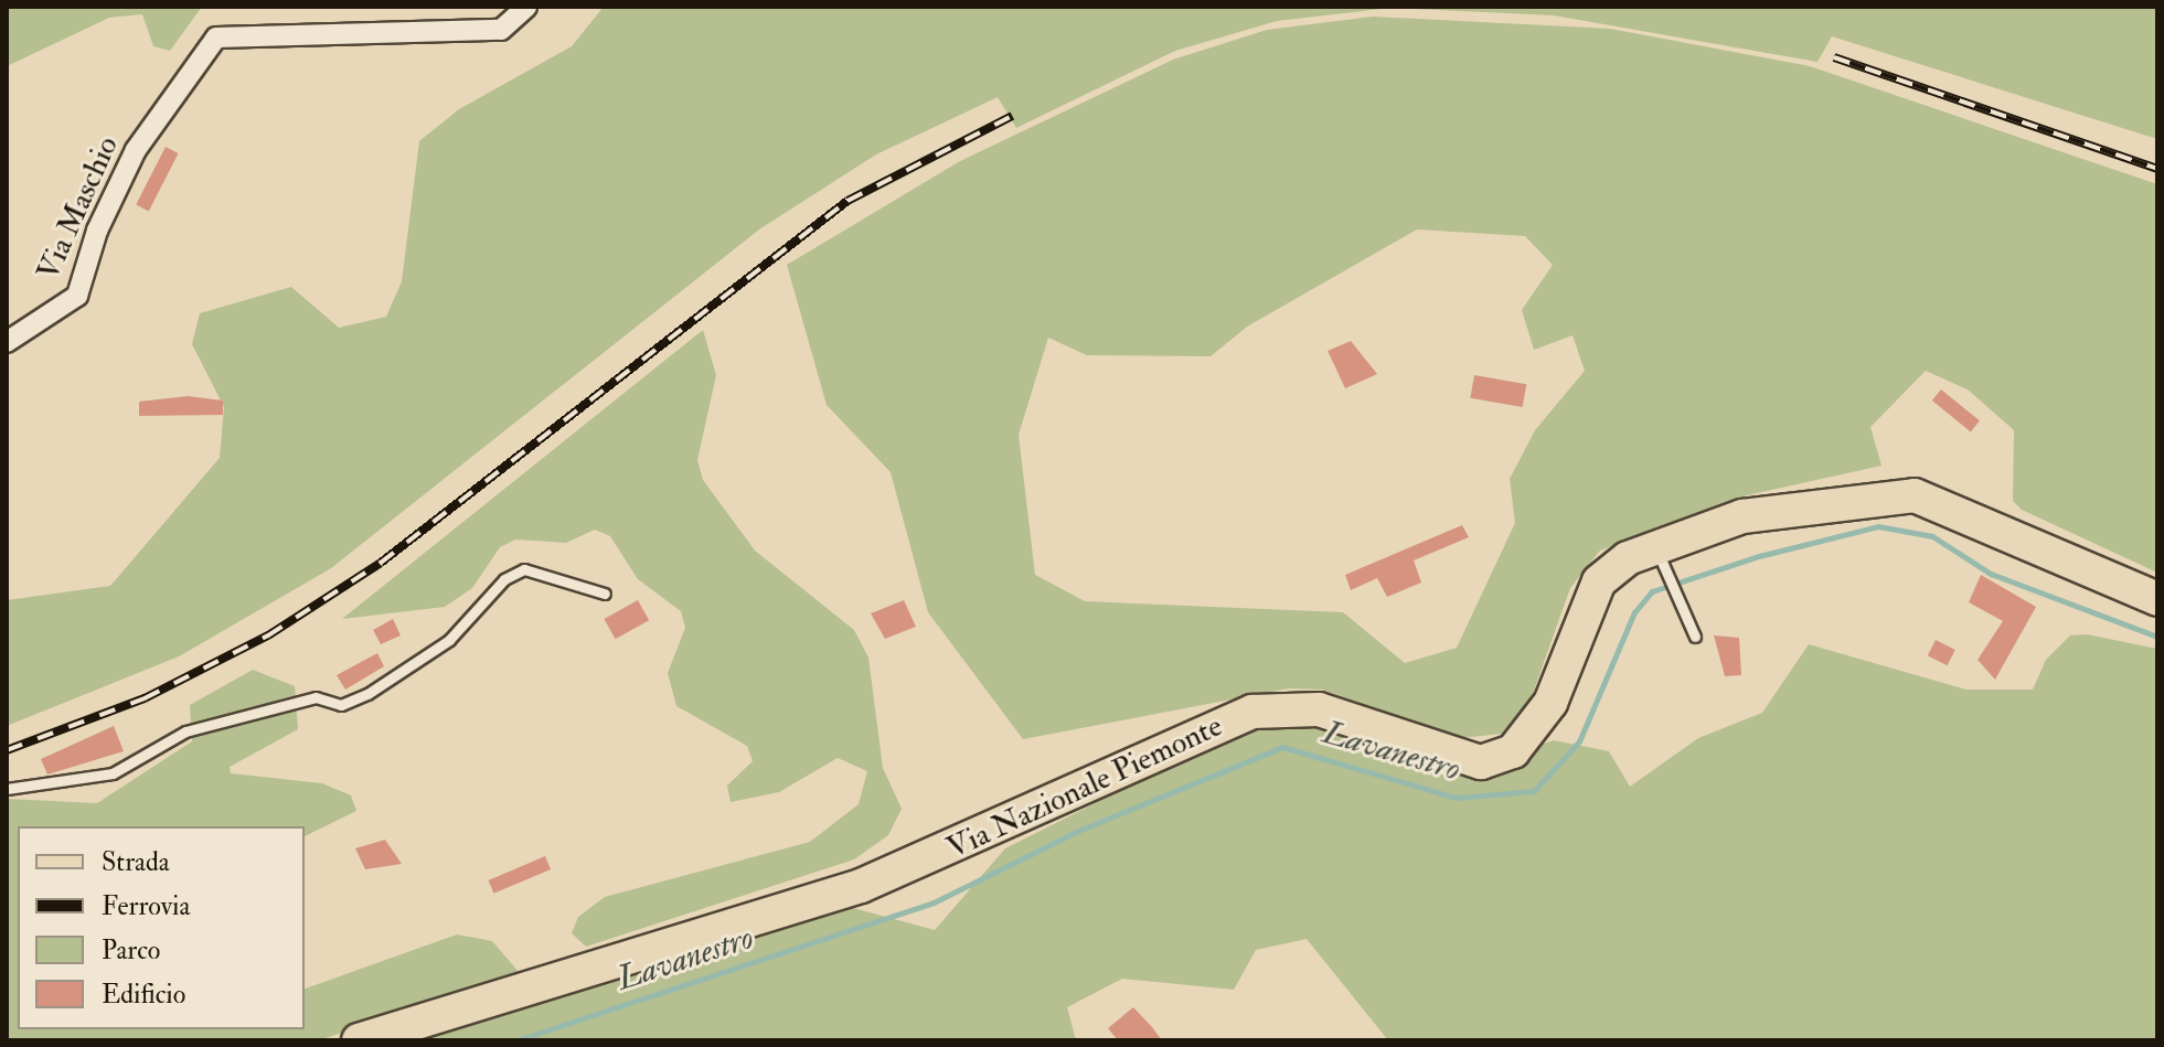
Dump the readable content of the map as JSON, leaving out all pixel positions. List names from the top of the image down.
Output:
{
  "streets": {
    "main road": ["Via Nazionale Piemonte"],
    "street": ["Via Maschio"]
  },
  "water": ["Lavanestro"],
  "legend": [
    "Strada",
    "Ferrovia",
    "Parco",
    "Edificio"
  ]
}
